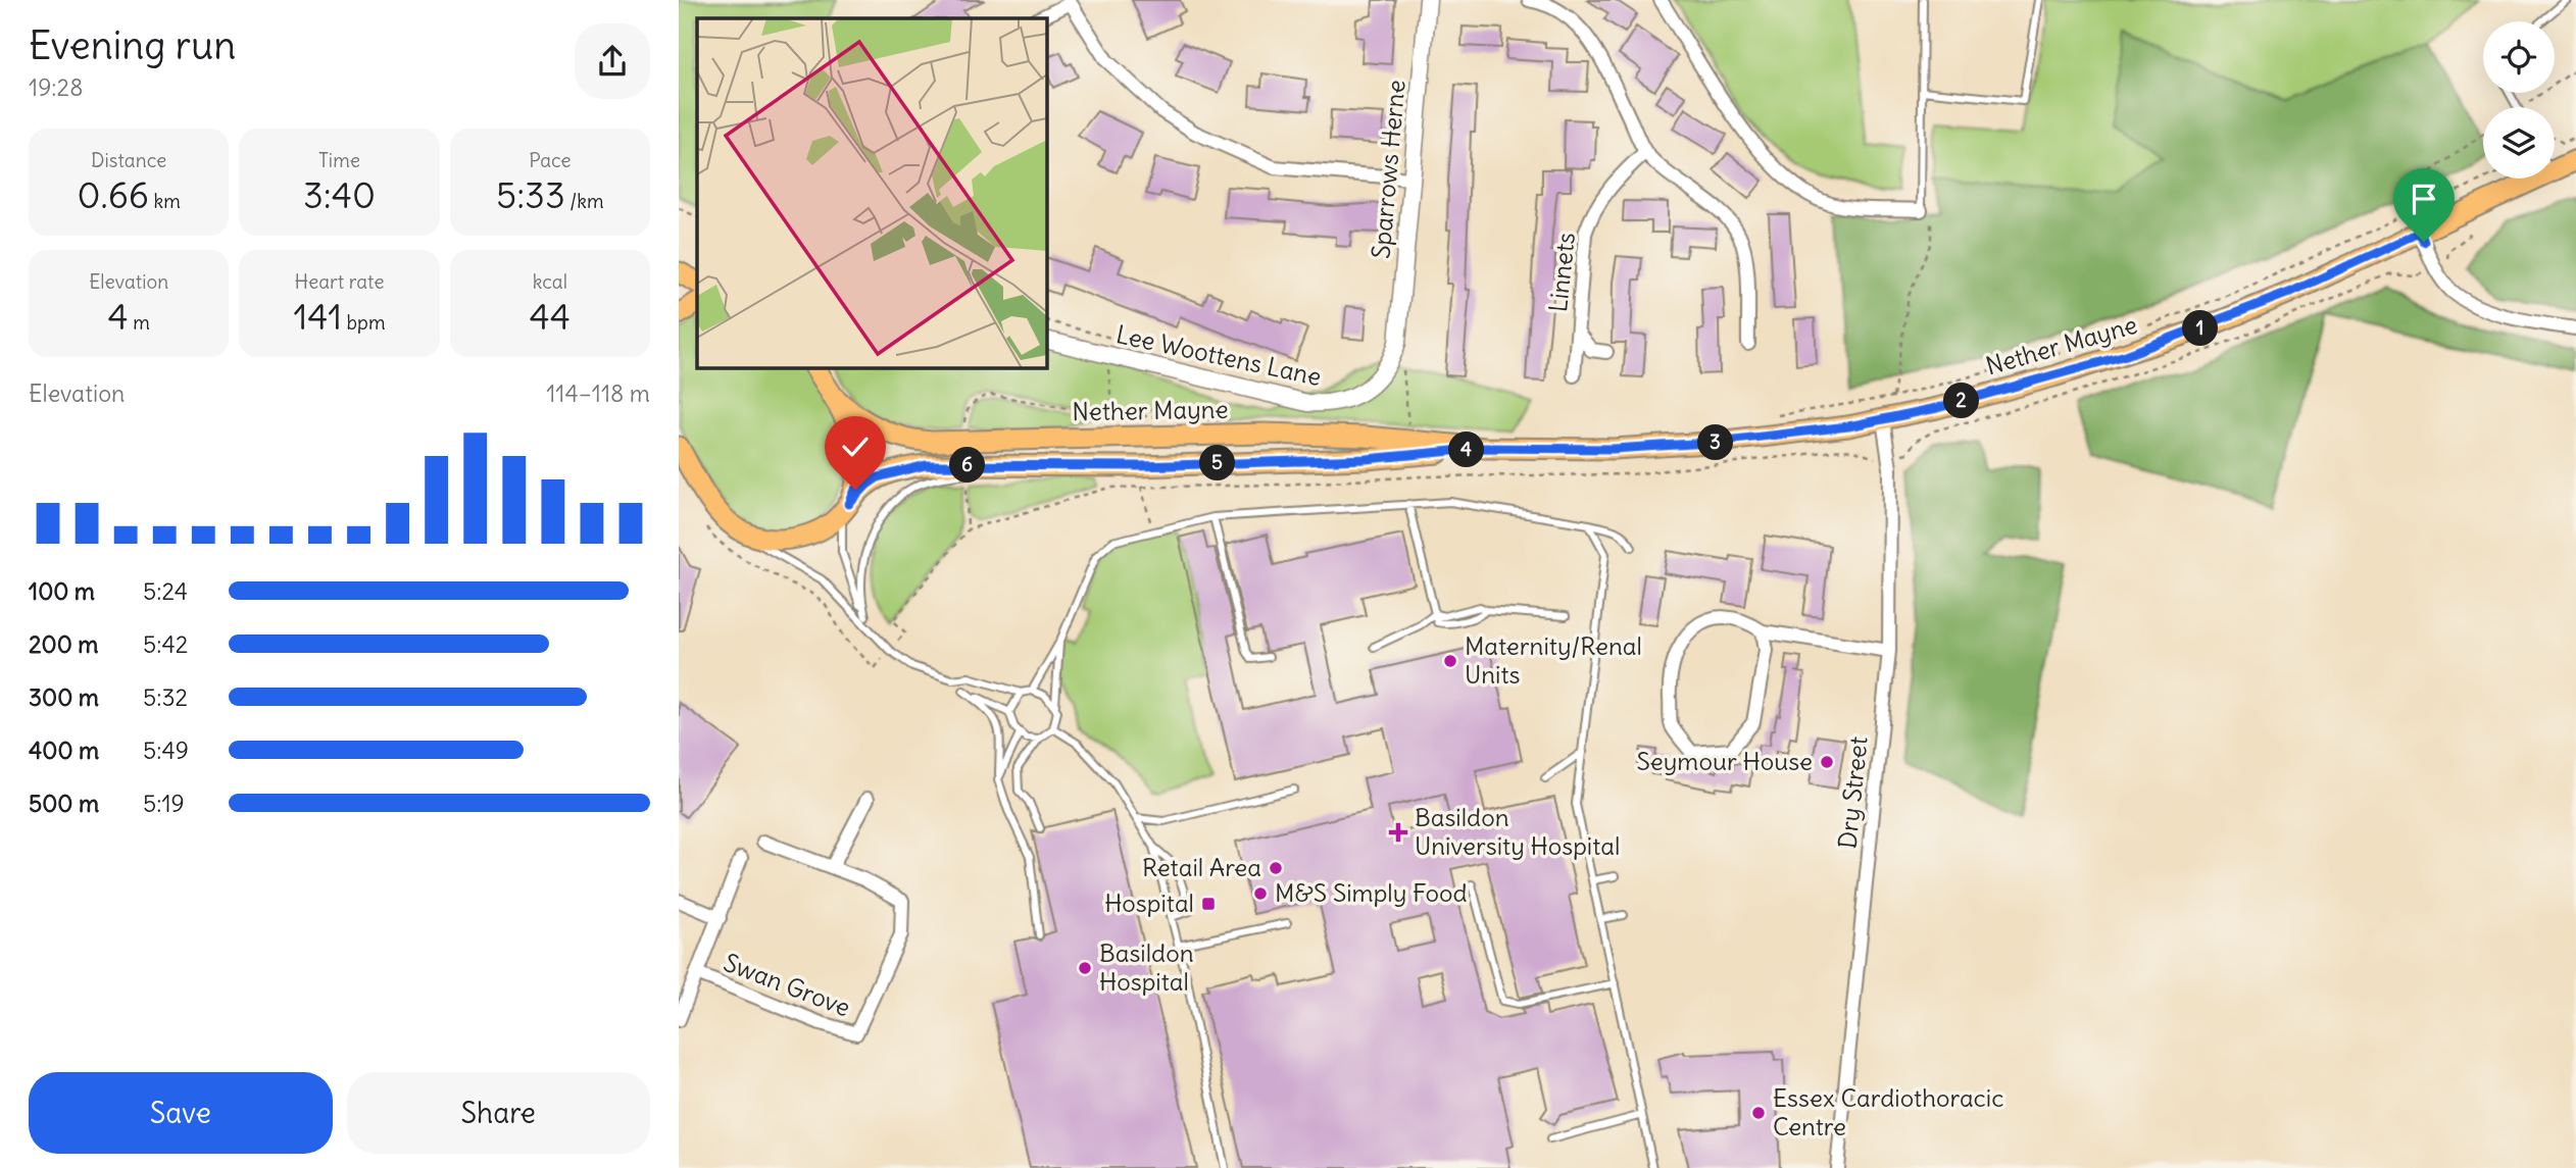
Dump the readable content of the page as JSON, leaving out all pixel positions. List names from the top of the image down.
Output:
{
  "streets": {
    "main road": ["Nether Mayne"],
    "street": [
      "Sparrows Herne",
      "Linnets",
      "Lee Woottens Lane",
      "Dry Street",
      "Swan Grove"
    ]
  },
  "crossings": [
    ["Sparrows Herne", "Lee Woottens Lane"],
    ["Nether Mayne", "Dry Street"]
  ],
  "places": {
    "other": [
      "Maternity/Renal Units",
      "Seymour House",
      "Retail Area",
      "M&S Simply Food",
      "Basildon Hospital",
      "Essex Cardiothoracic Centre"
    ],
    "health": ["Basildon University Hospital"],
    "transit": ["Hospital"]
  },
  "page": {
    "heading": ["Evening run", "19:28"],
    "stats": [
      ["Distance", "0.66 km"],
      ["Time", "3:40"],
      ["Pace", "5:33 /km"],
      ["Elevation", "4 m"],
      ["Heart rate", "141 bpm"],
      ["kcal", "44"]
    ],
    "pins": [
      "1",
      "2",
      "3",
      "4",
      "5",
      "6"
    ],
    "chart": ["Elevation", "114–118 m"],
    "list": [
      {
        "name": "100 m",
        "note": "5:24"
      },
      {
        "name": "200 m",
        "note": "5:42"
      },
      {
        "name": "300 m",
        "note": "5:32"
      },
      {
        "name": "400 m",
        "note": "5:49"
      },
      {
        "name": "500 m",
        "note": "5:19"
      }
    ],
    "buttons": ["Save", "Share"]
  }
}
